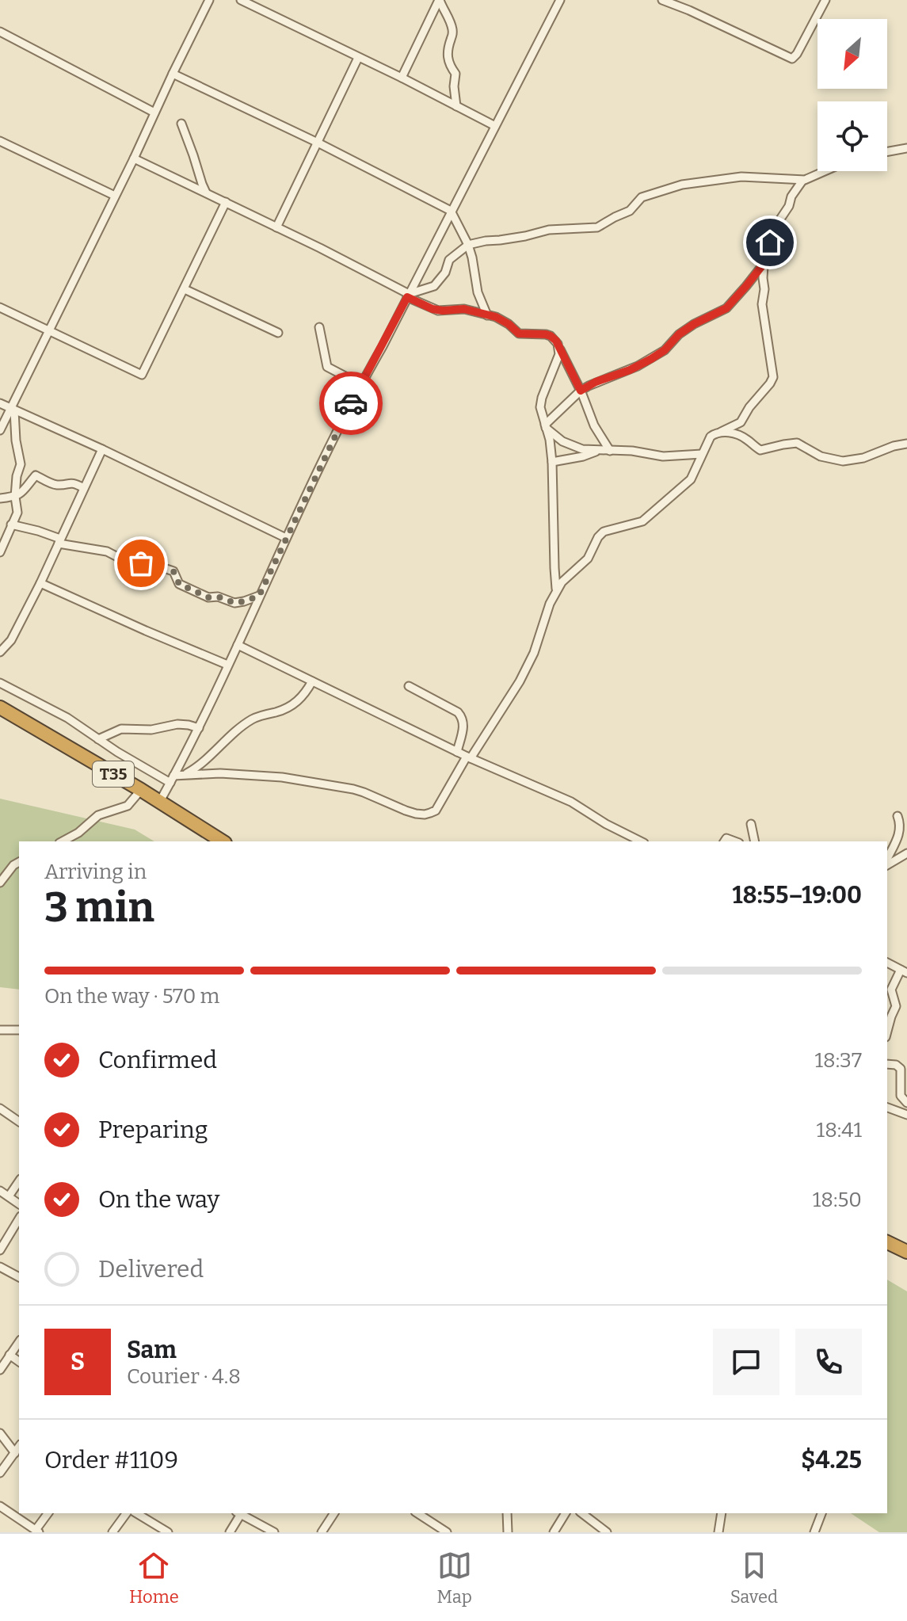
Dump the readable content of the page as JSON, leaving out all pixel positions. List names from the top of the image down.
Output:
{
  "streets": {
    "highway": ["T35"]
  },
  "north": "bottom left",
  "page": {
    "heading": ["3 min", "Arriving in", "18:55–19:00"],
    "panel": [
      "Sam",
      "Courier · 4.8",
      "Order #1109",
      "$4.25"
    ],
    "bar": "On the way · 570 m",
    "list": [
      ["Confirmed", "18:37"],
      ["Preparing", "18:41"],
      ["On the way", "18:50"],
      "Delivered"
    ],
    "round": "S",
    "tabs": ["Home", "Map", "Saved"]
  }
}
